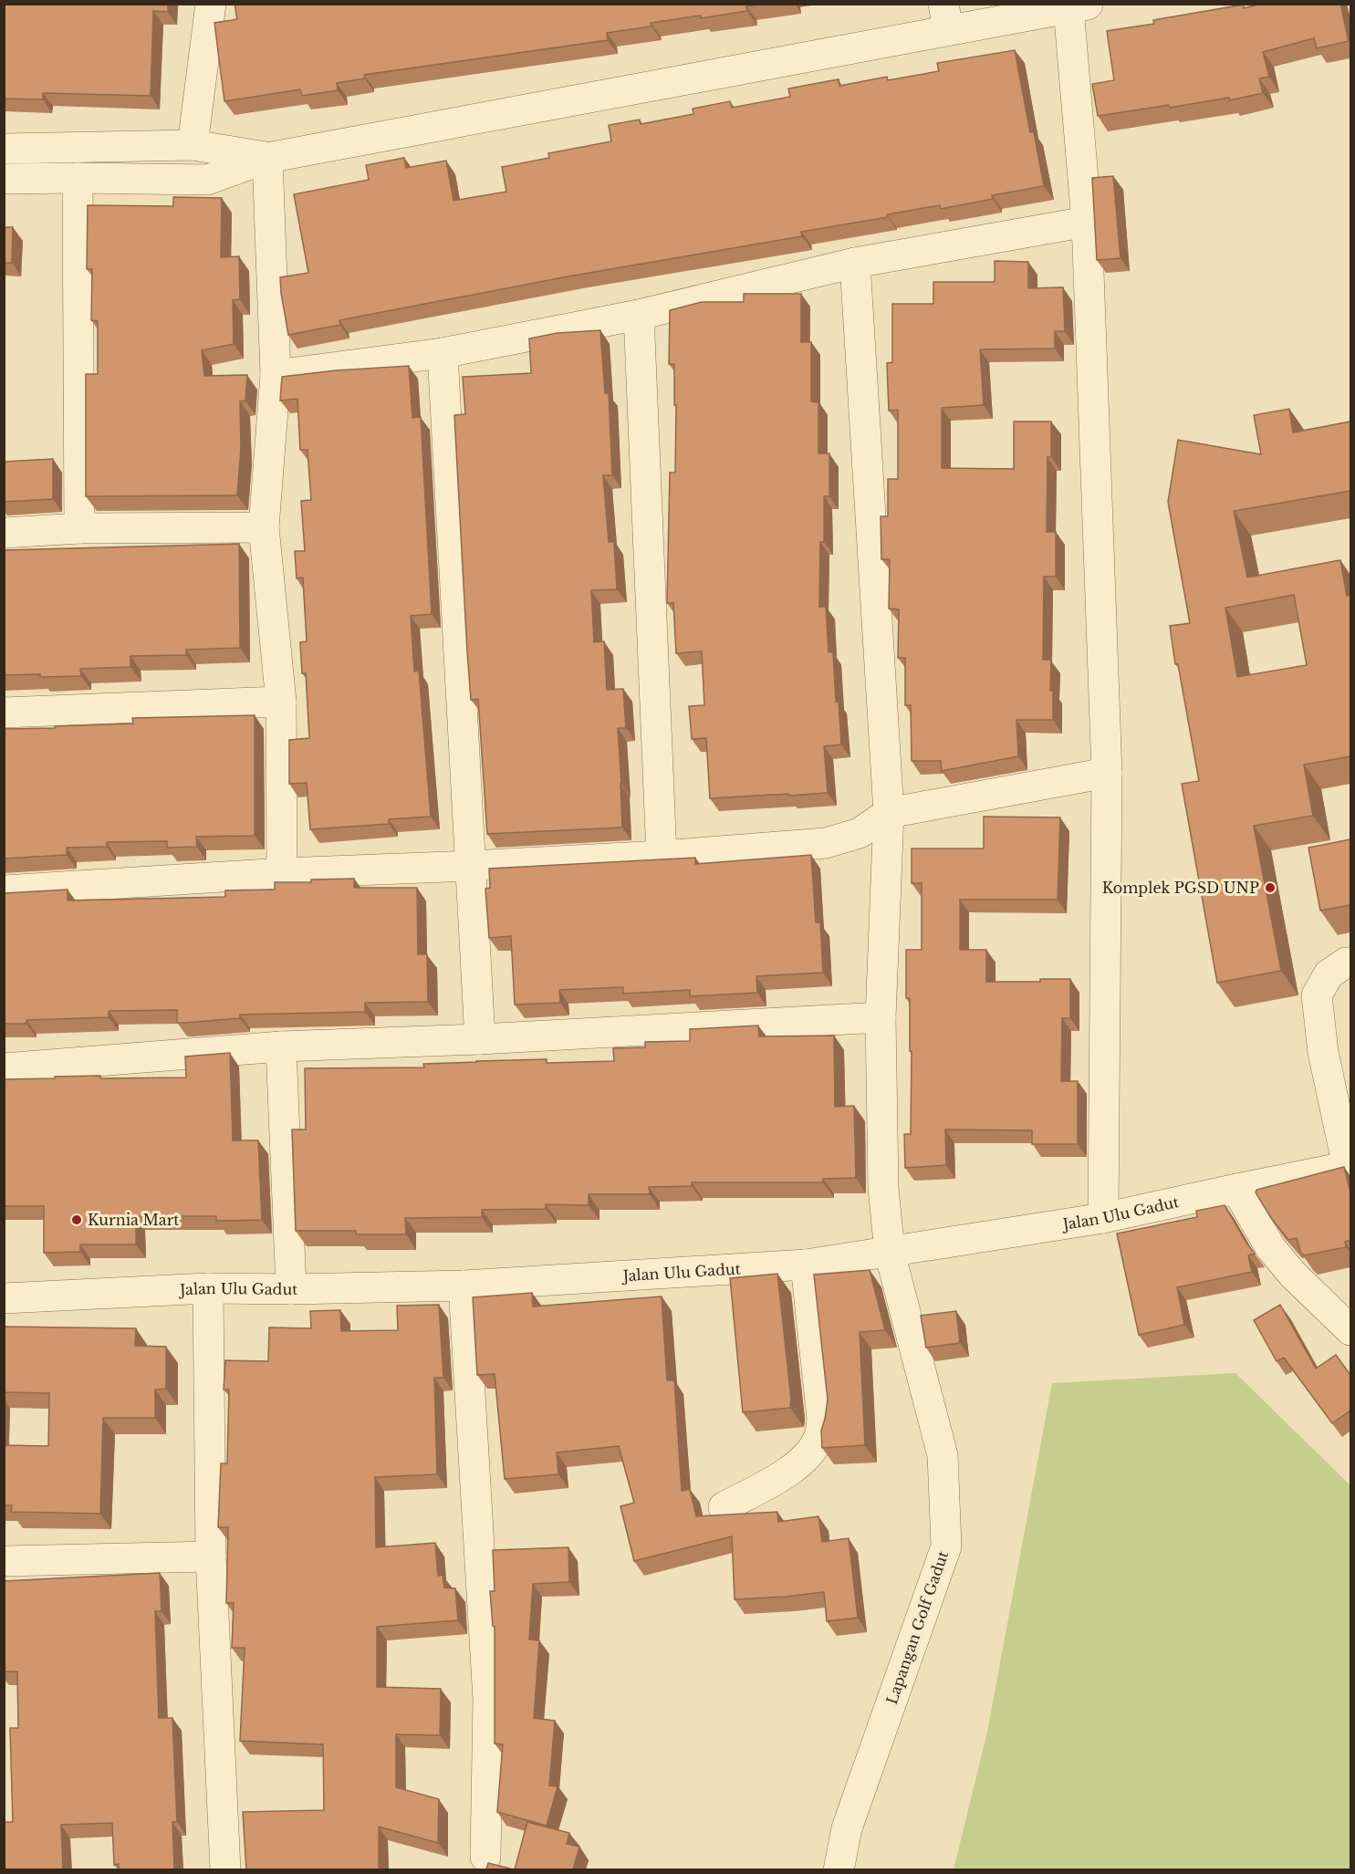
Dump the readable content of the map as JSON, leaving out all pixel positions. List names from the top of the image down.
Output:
{
  "streets": {
    "street": ["Jalan Ulu Gadut", "Lapangan Golf Gadut"]
  },
  "crossings": [
    ["Jalan Ulu Gadut", "Lapangan Golf Gadut"]
  ],
  "places": ["Komplek PGSD UNP", "Kurnia Mart"]
}
